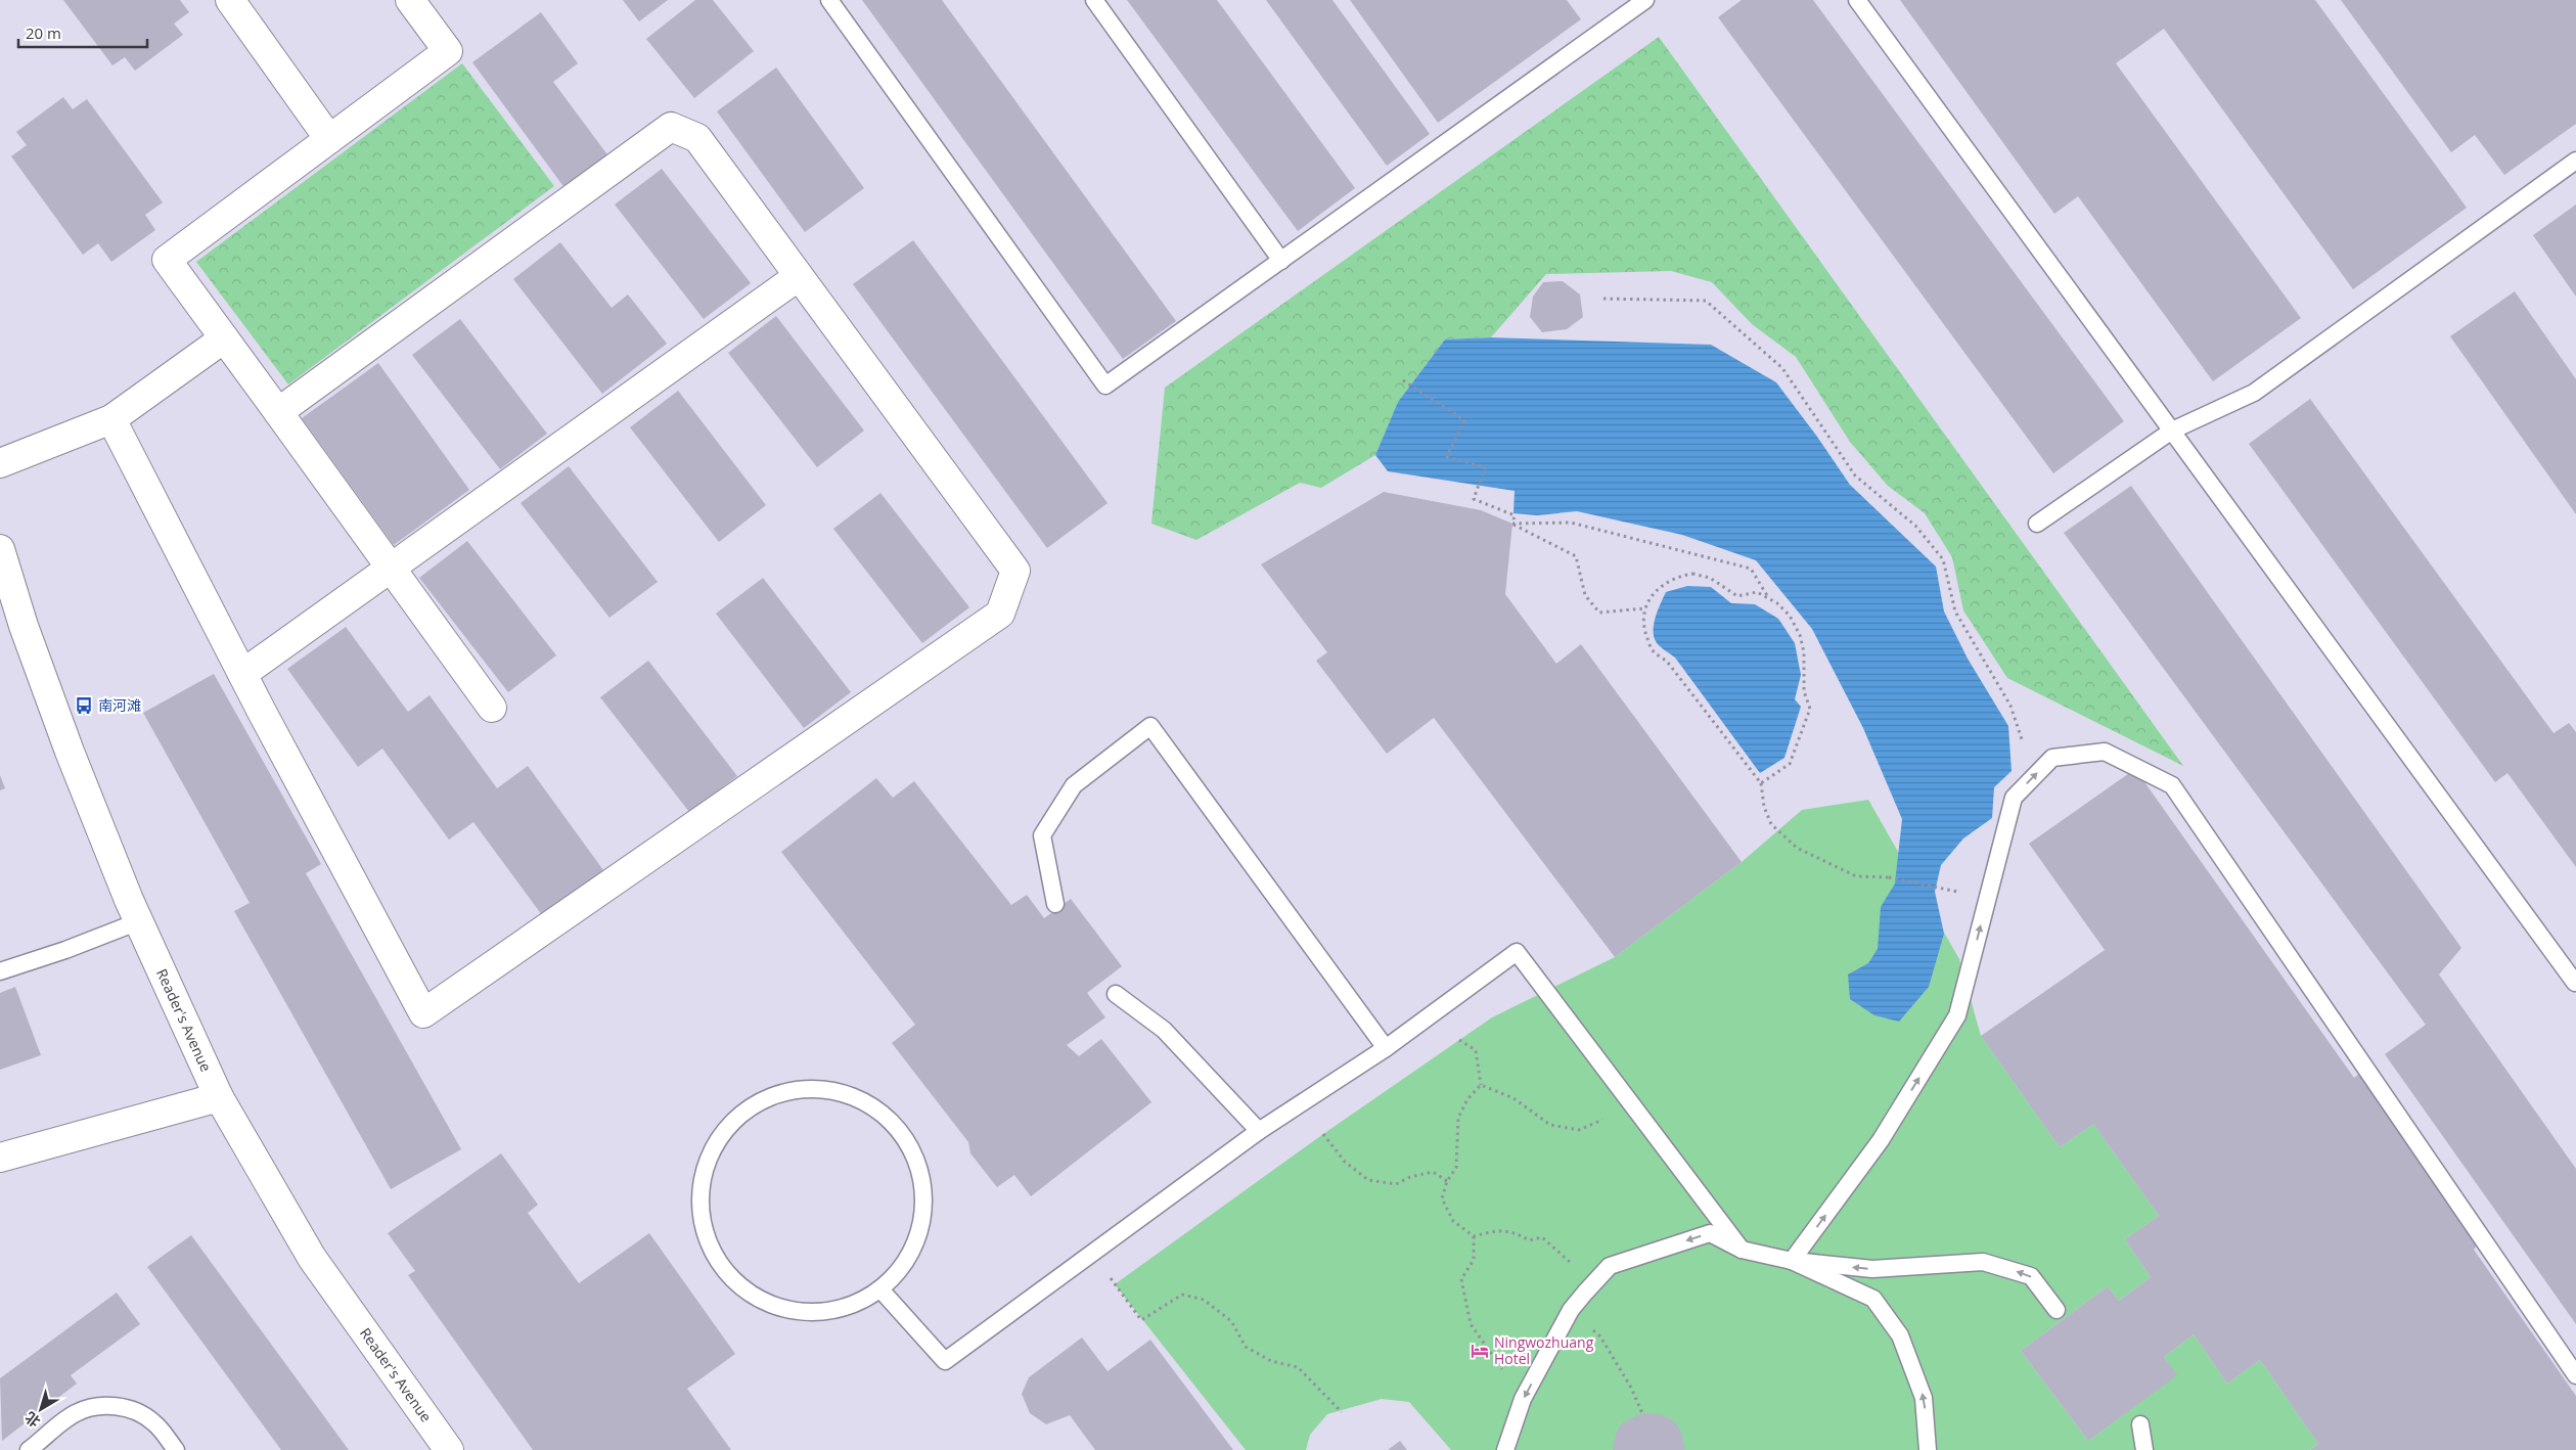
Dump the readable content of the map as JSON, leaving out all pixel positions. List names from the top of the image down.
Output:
{
  "streets": {
    "street": ["Reader's Avenue"]
  },
  "places": {
    "bus stop": ["南河滩"],
    "hotel": ["Ningwozhuang Hotel"]
  },
  "scale_bar": "20 m",
  "north": "bottom left"
}
